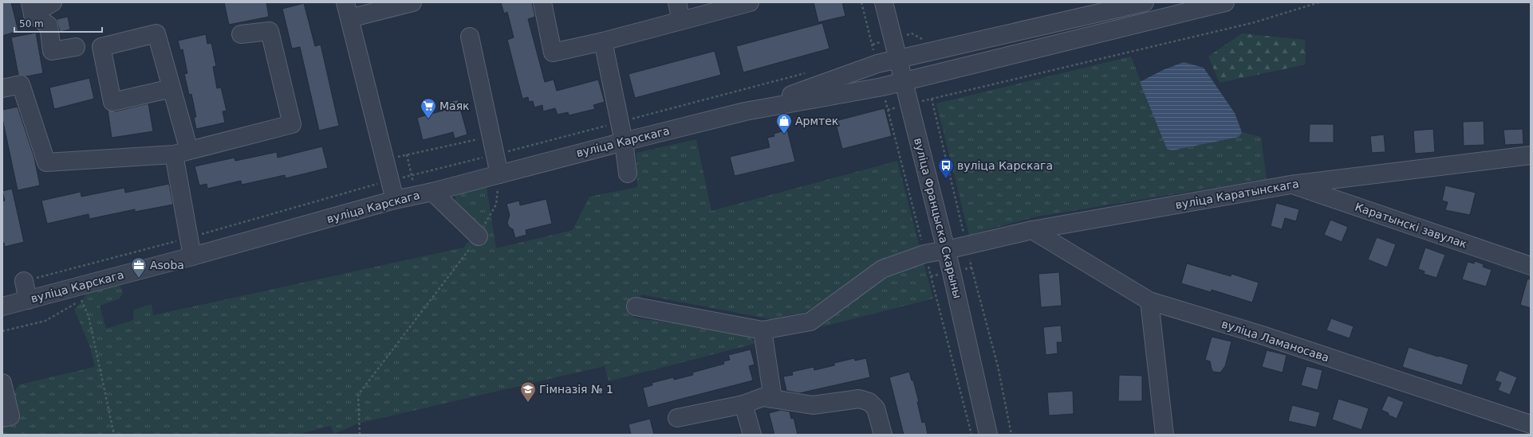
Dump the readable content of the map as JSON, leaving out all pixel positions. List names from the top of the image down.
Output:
{
  "streets": {
    "street": [
      "вуліца Карскага",
      "вуліца Каратынскага",
      "вуліца Францыска Скарыны",
      "Каратынскі завулак",
      "вуліца Ламаносава"
    ]
  },
  "crossings": [
    ["вуліца Карскага", "вуліца Францыска Скарыны"],
    ["вуліца Каратынскага", "вуліца Францыска Скарыны"],
    ["вуліца Каратынскага", "Каратынскі завулак"],
    ["вуліца Каратынскага", "вуліца Ламаносава"]
  ],
  "places": {
    "supermarket": ["Маяк"],
    "shop": ["Армтек"],
    "bus stop": ["вуліца Карскага"],
    "office": ["Asoba"],
    "school or university": ["Гімназія № 1"]
  },
  "scale_bar": "50 m"
}
